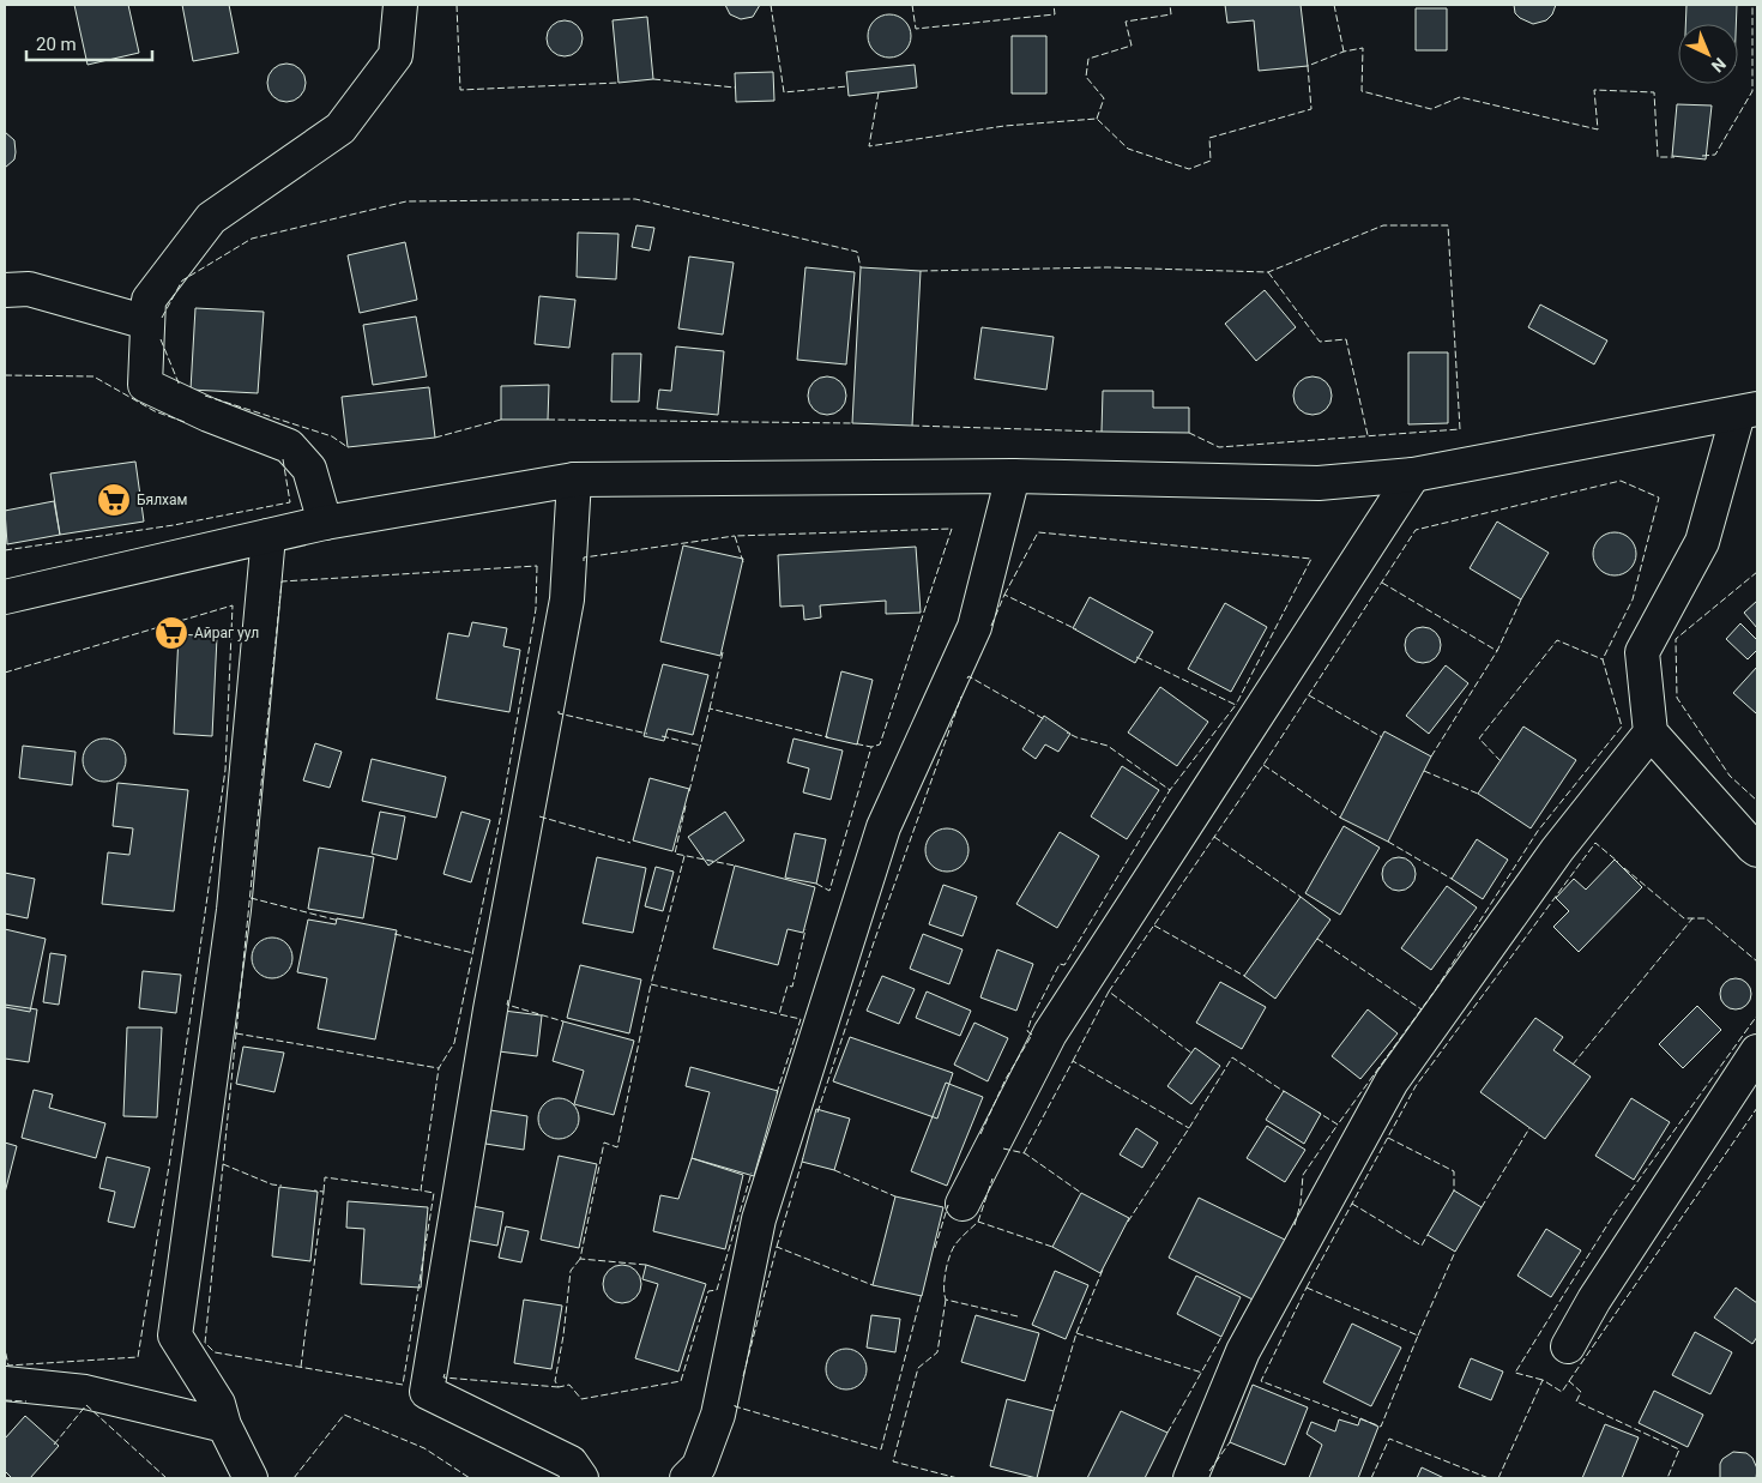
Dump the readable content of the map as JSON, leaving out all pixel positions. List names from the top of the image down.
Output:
{
  "places": {
    "supermarket": ["Бялхам", "Айраг уул"]
  },
  "scale_bar": "20 m",
  "north": "bottom right"
}
